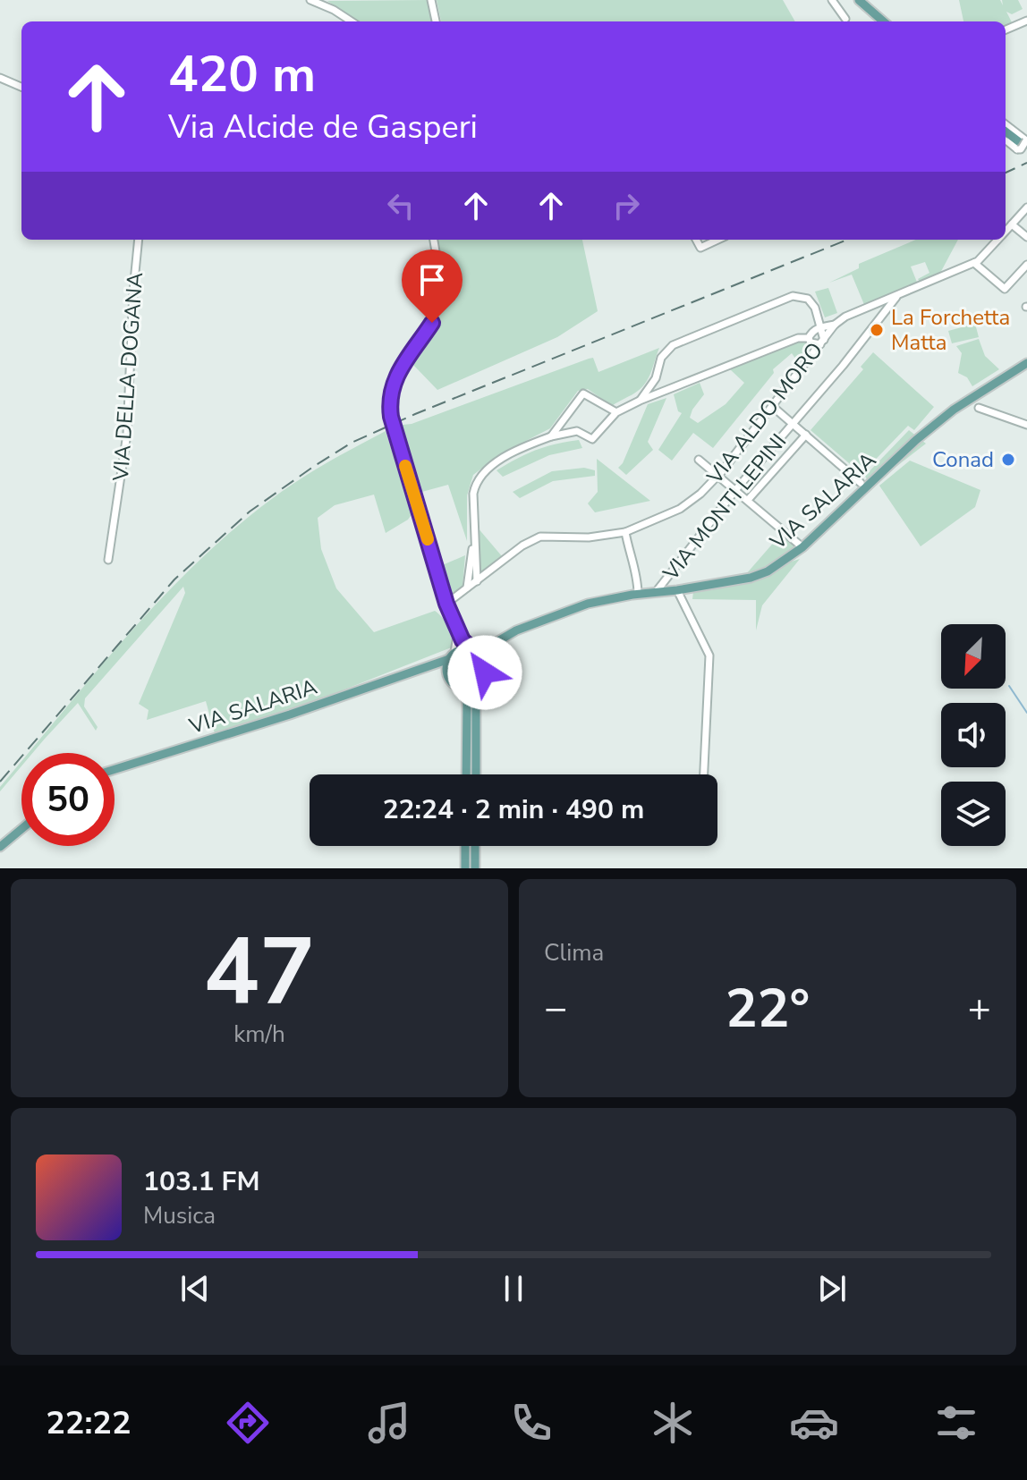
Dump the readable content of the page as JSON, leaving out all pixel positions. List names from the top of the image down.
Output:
{
  "streets": {
    "main road": ["VIA SALARIA"],
    "street": ["VIA DELLA DOGANA", "VIA ALDO MORO", "VIA MONTI LEPINI"]
  },
  "crossings": [
    ["VIA ALDO MORO", "VIA MONTI LEPINI"],
    ["VIA SALARIA", "VIA MONTI LEPINI"]
  ],
  "places": ["La Forchetta Matta", "Conad"],
  "north": "bottom left",
  "page": {
    "turn": ["420 m", "Via Alcide de Gasperi"],
    "limit": "50",
    "trip": "22:24 · 2 min · 490 m",
    "tile": [
      ["47", "km/h"],
      "Clima"
    ],
    "heat": ["−", "22°", "+"],
    "song": ["103.1 FM", "Musica"],
    "tabs": "22:22"
  }
}
